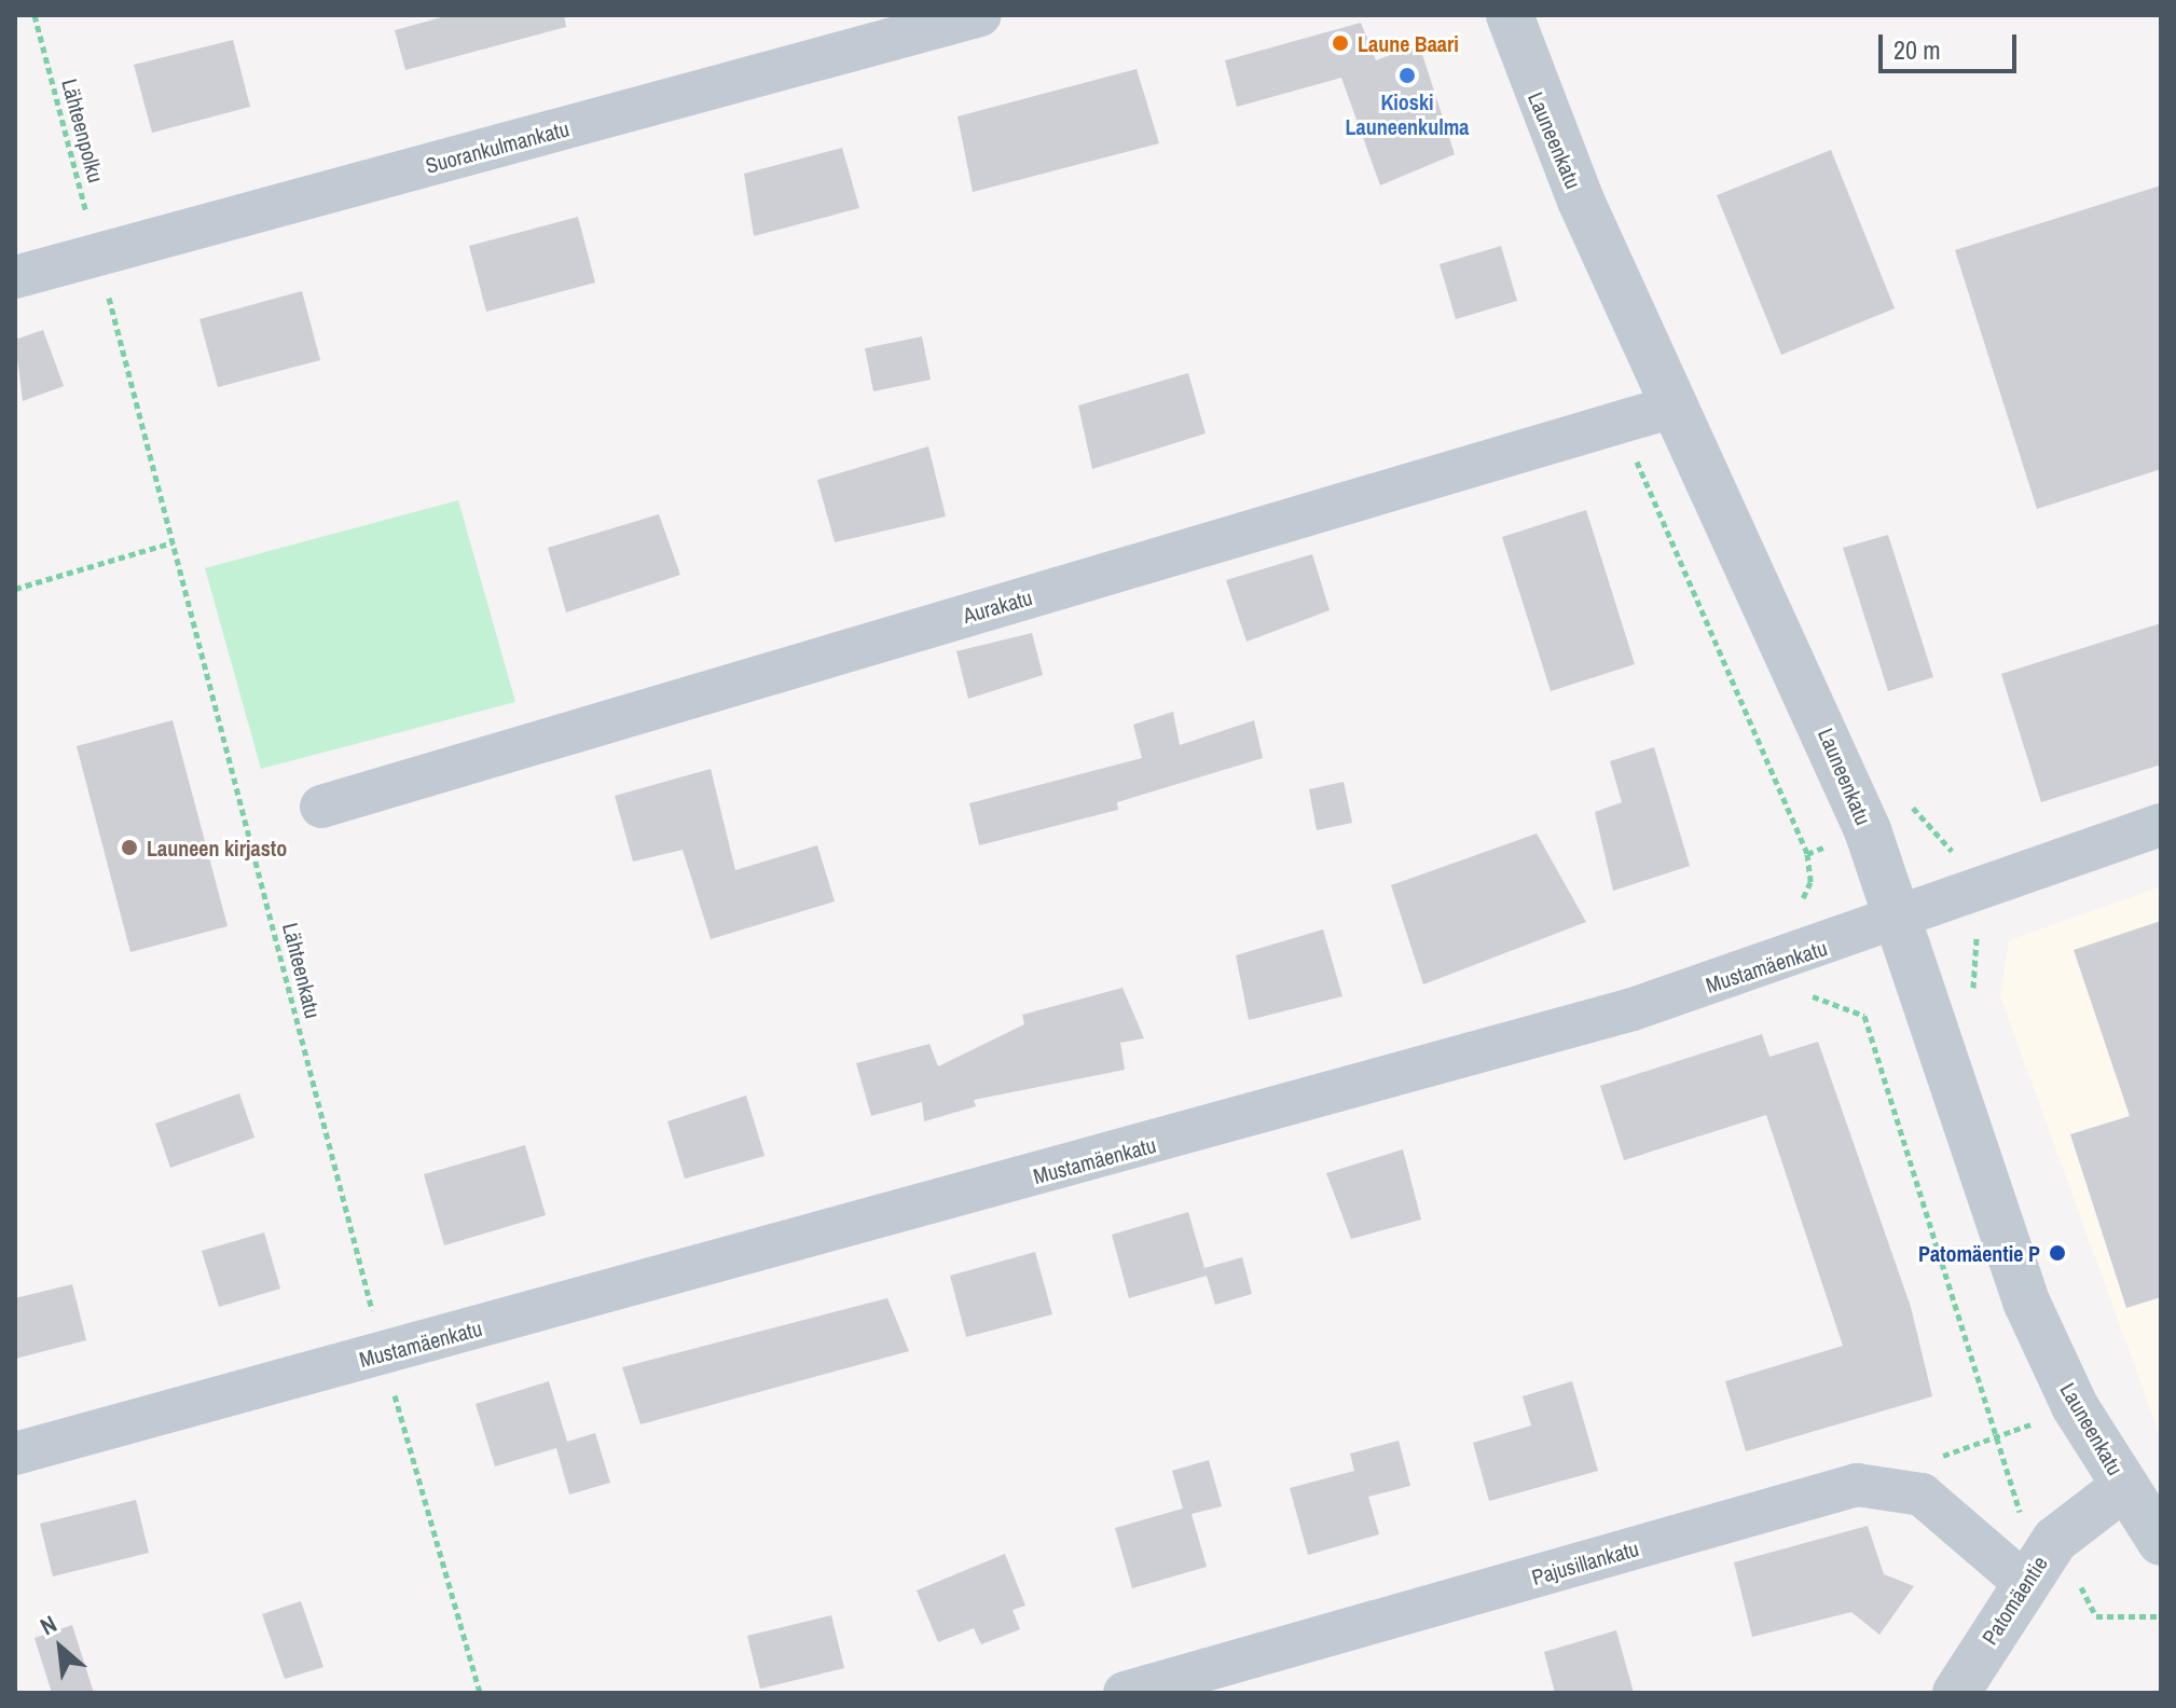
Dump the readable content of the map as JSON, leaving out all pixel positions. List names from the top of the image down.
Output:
{
  "streets": {
    "street": [
      "Launeenkatu",
      "Suorankulmankatu",
      "Aurakatu",
      "Mustamäenkatu",
      "Pajusillankatu",
      "Patomäentie"
    ],
    "path": ["Lähteenpolku", "Lähteenkatu"]
  },
  "crossings": [
    ["Lähteenpolku", "Suorankulmankatu"],
    ["Lähteenpolku", "Lähteenkatu"],
    ["Launeenkatu", "Aurakatu"],
    ["Launeenkatu", "Mustamäenkatu"],
    ["Launeenkatu", "Patomäentie"],
    ["Suorankulmankatu", "Lähteenkatu"],
    ["Mustamäenkatu", "Lähteenkatu"],
    ["Pajusillankatu", "Patomäentie"]
  ],
  "places": [
    "Laune Baari",
    "Kioski Launeenkulma",
    "Launeen kirjasto",
    "Patomäentie P"
  ],
  "scale_bar": "20 m",
  "north": "top left"
}
